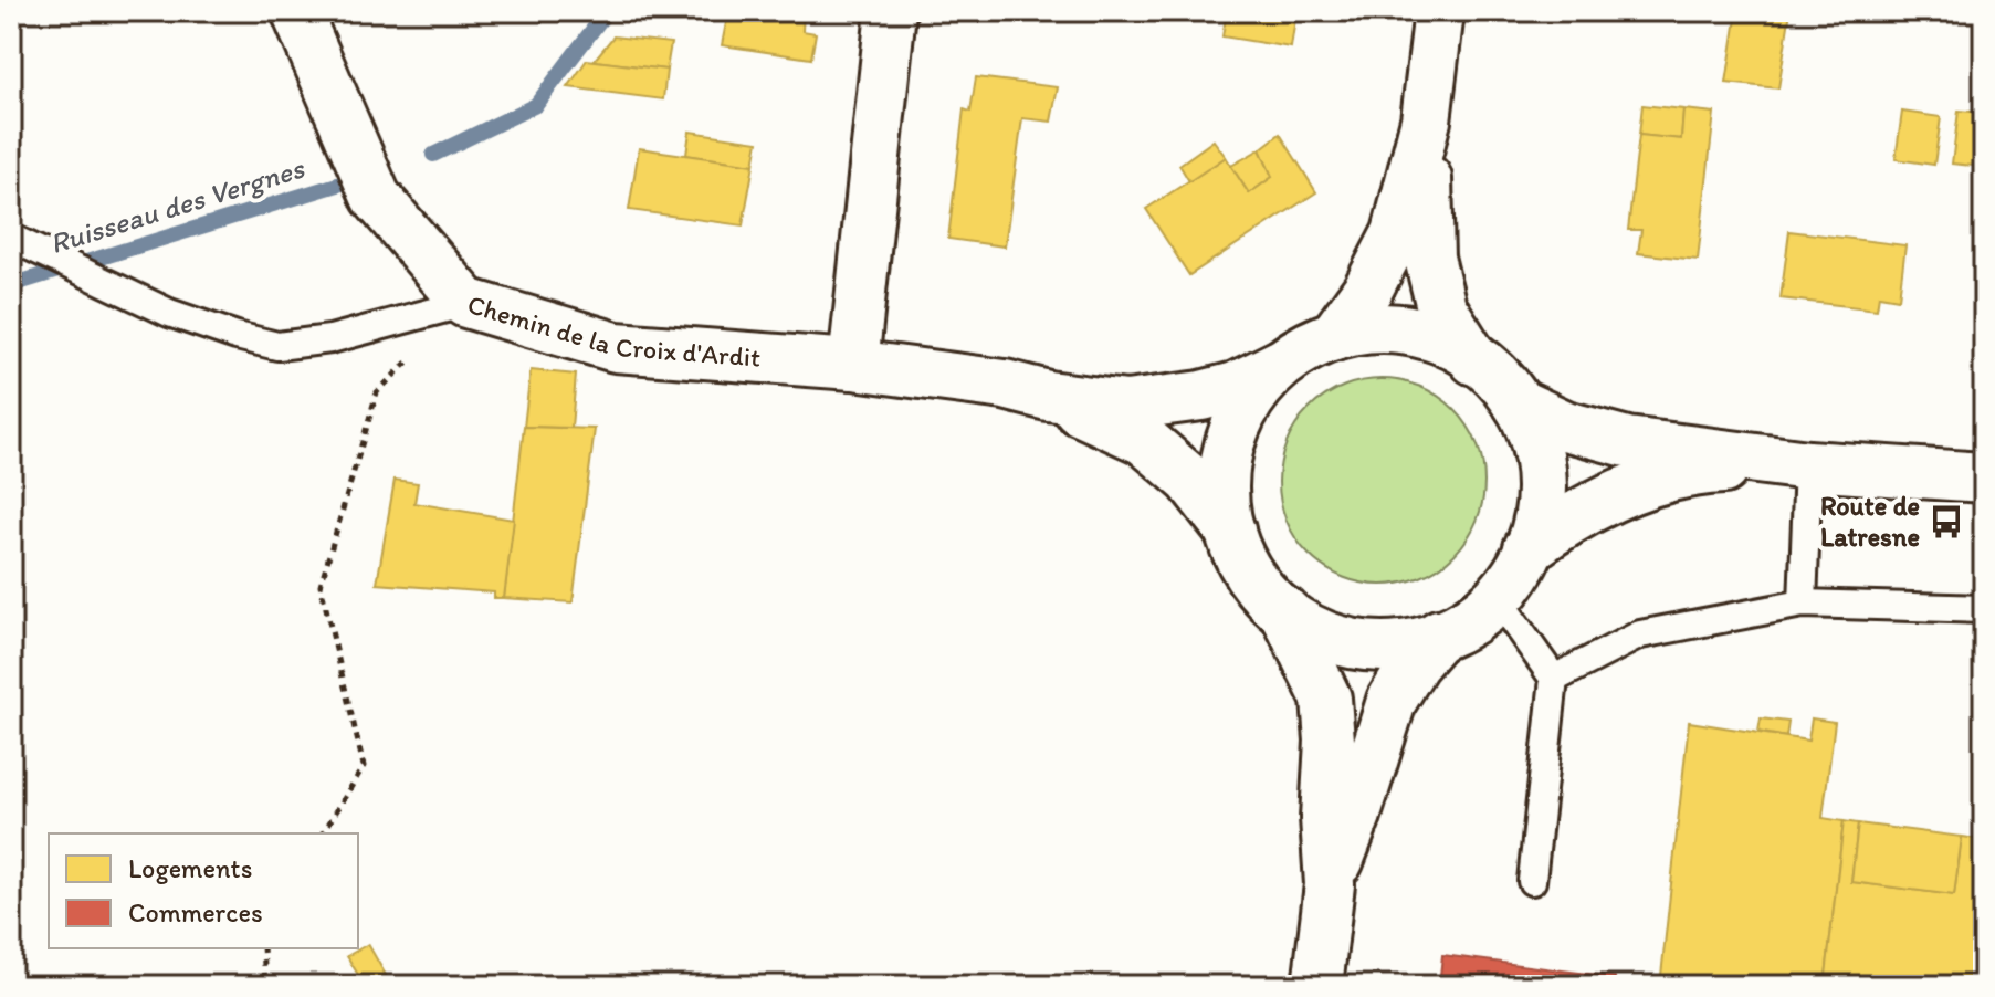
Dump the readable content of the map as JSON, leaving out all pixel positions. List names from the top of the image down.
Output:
{
  "streets": {
    "street": ["Chemin de la Croix d'Ardit"]
  },
  "water": ["Ruisseau des Vergnes"],
  "places": {
    "bus stop": ["Route de Latresne"]
  },
  "legend": ["Logements", "Commerces"]
}
